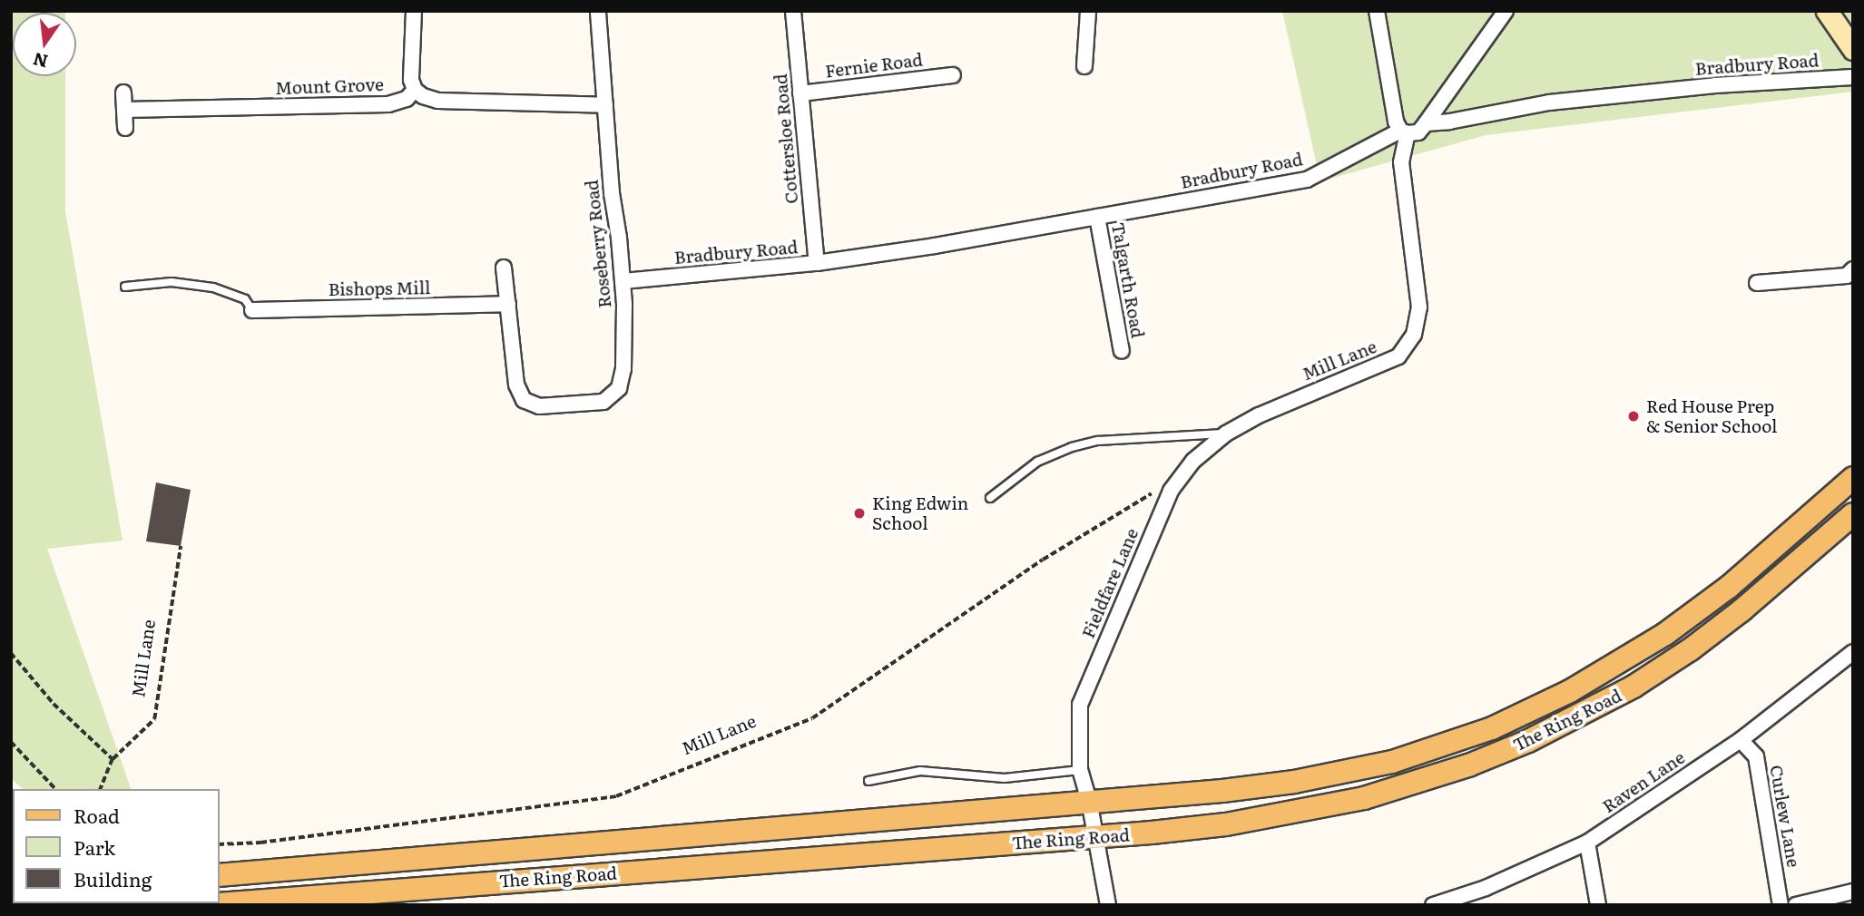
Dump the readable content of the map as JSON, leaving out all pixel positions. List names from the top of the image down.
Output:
{
  "streets": {
    "main road": ["The Ring Road"],
    "street": [
      "Bradbury Road",
      "Fernie Road",
      "Mount Grove",
      "Cottersloe Road",
      "Roseberry Road",
      "Talgarth Road",
      "Bishops Mill",
      "Mill Lane",
      "Fieldfare Lane",
      "Raven Lane",
      "Curlew Lane"
    ]
  },
  "crossings": [
    ["Bradbury Road", "Cottersloe Road"],
    ["Bradbury Road", "Roseberry Road"],
    ["Bradbury Road", "Talgarth Road"],
    ["Bradbury Road", "Mill Lane"],
    ["Fernie Road", "Cottersloe Road"],
    ["Roseberry Road", "Bishops Mill"],
    ["Mill Lane", "Fieldfare Lane"],
    ["Fieldfare Lane", "The Ring Road"],
    ["Raven Lane", "Curlew Lane"]
  ],
  "places": ["Red House Prep & Senior School", "King Edwin School"],
  "legend": ["Road", "Park", "Building"],
  "north": "bottom"
}
